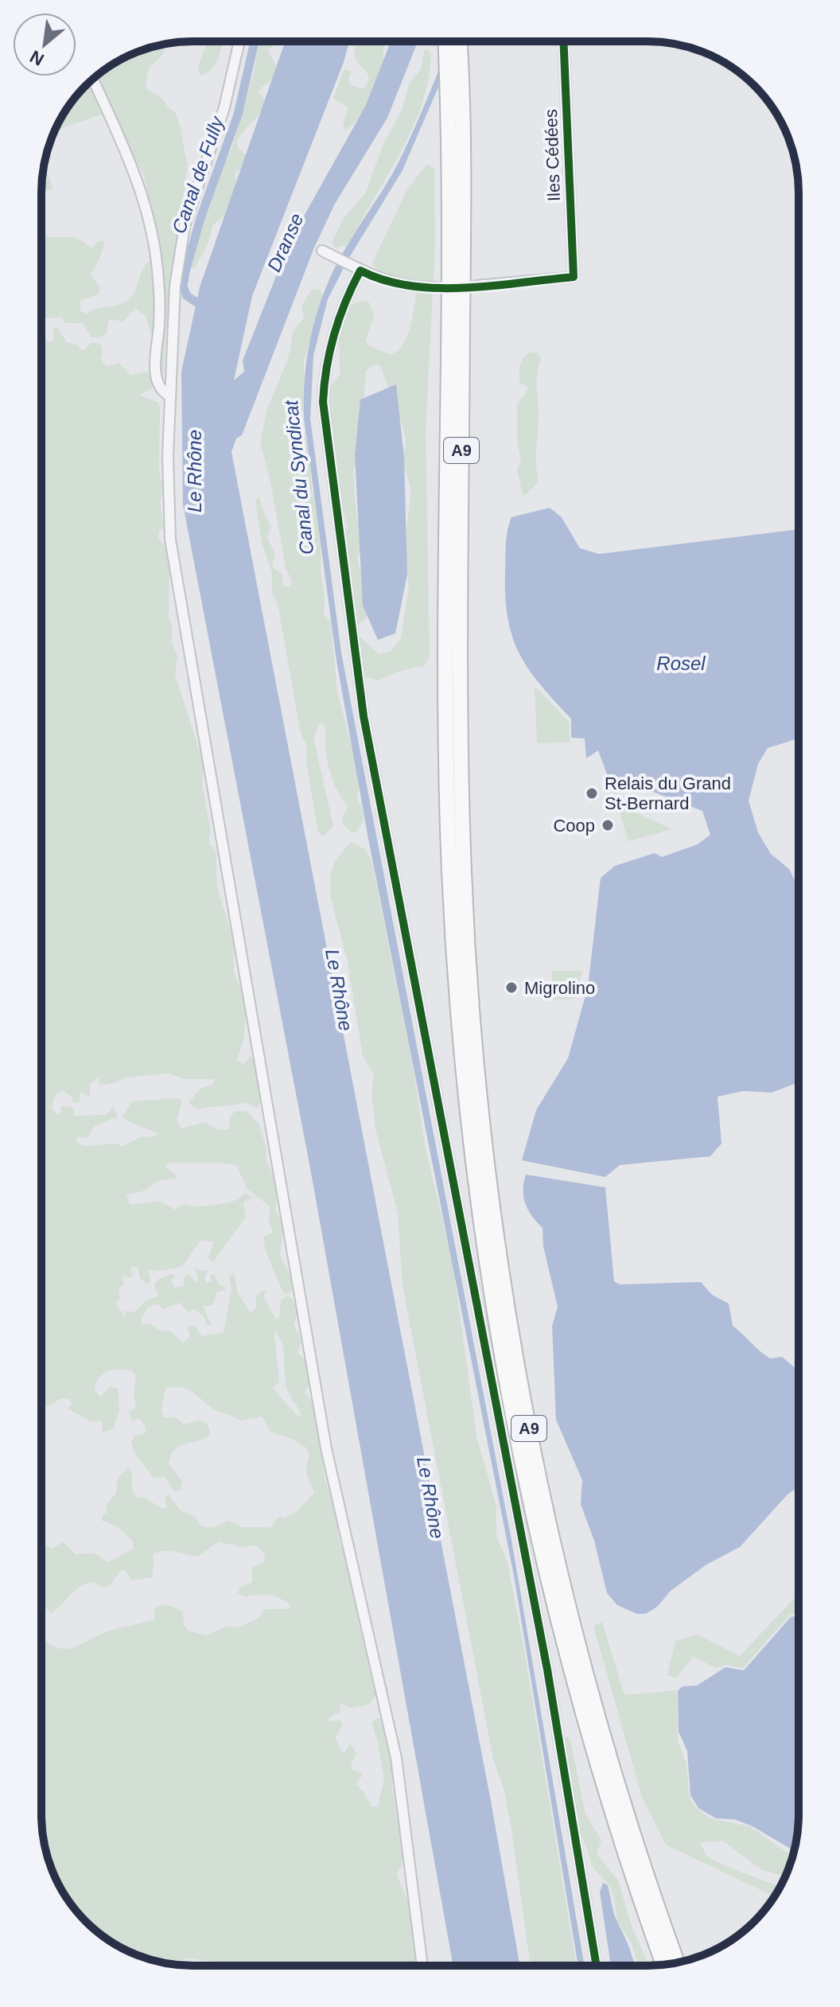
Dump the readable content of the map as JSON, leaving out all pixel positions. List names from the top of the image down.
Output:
{
  "streets": {
    "highway": ["A9"],
    "street": ["Iles Cédées"]
  },
  "water": [
    "Canal de Fully",
    "Dranse",
    "Le Rhône",
    "Canal du Syndicat",
    "Rosel"
  ],
  "places": ["Relais du Grand St-Bernard", "Coop", "Migrolino"],
  "north": "bottom left"
}
